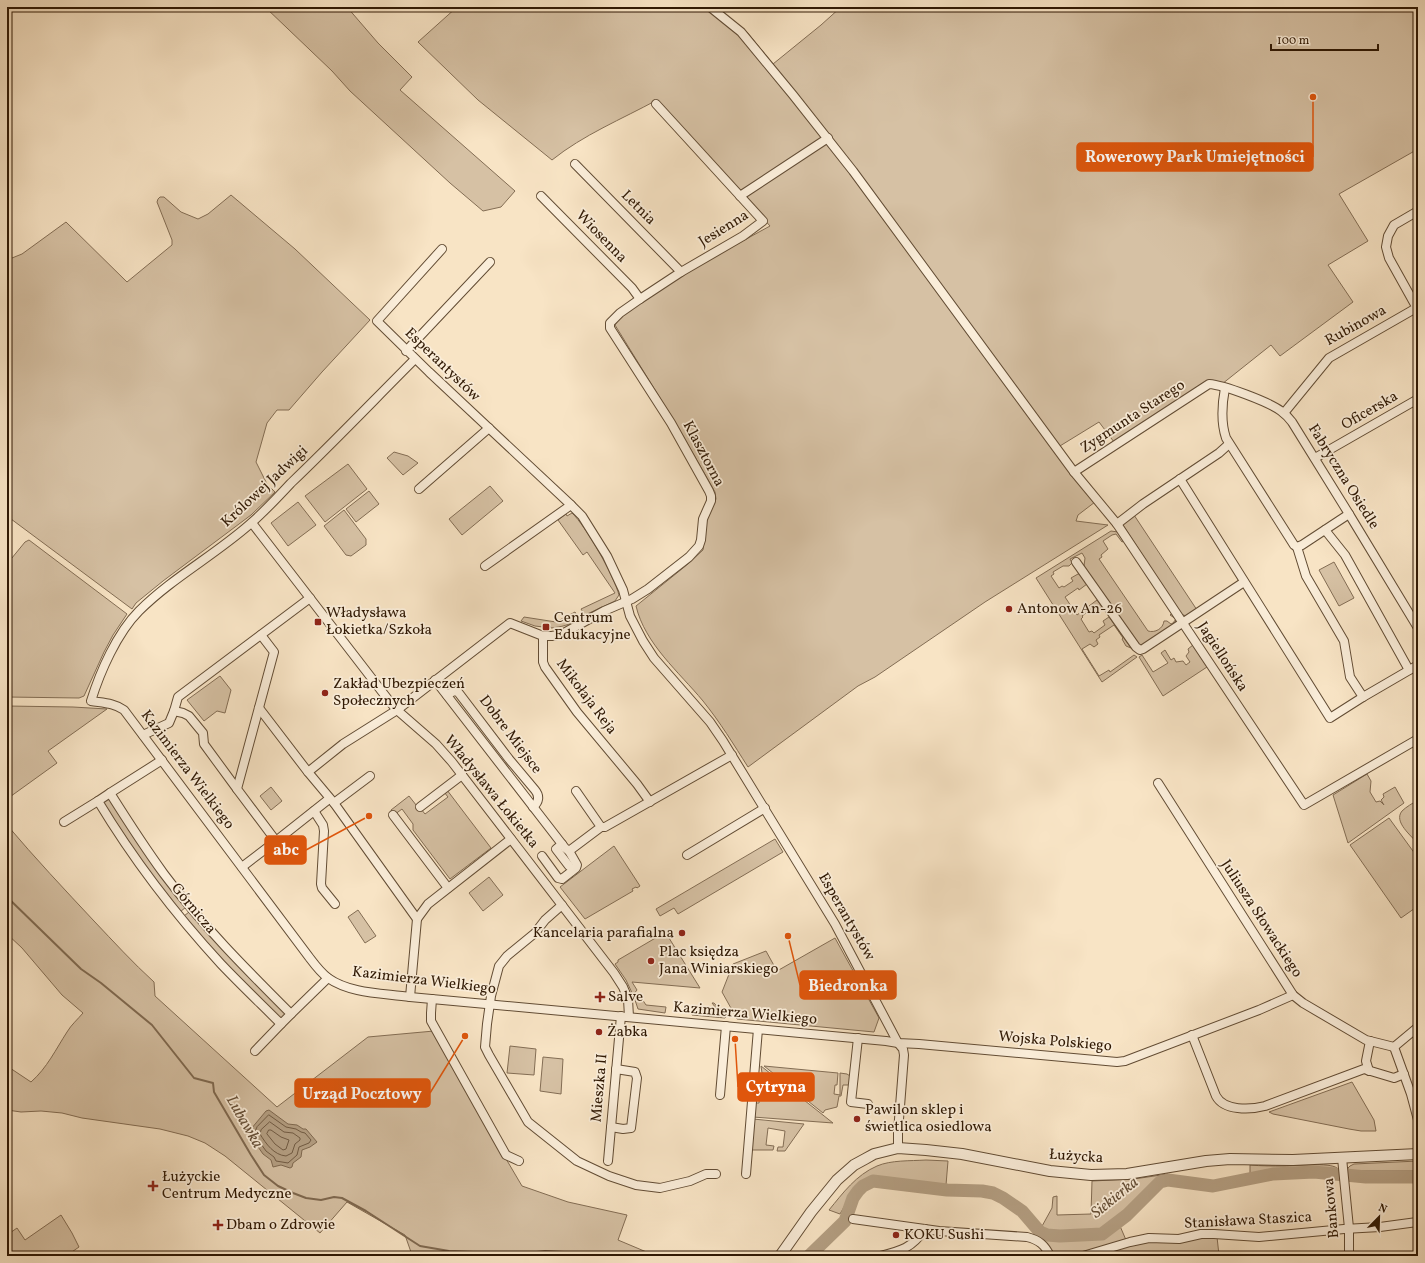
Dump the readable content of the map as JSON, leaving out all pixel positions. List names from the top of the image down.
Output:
{
  "streets": {
    "street": [
      "Letnia",
      "Jesienna",
      "Wiosenna",
      "Rubinowa",
      "Esperantystów",
      "Oficerska",
      "Zygmunta Starego",
      "Klasztorna",
      "Fabryczna Osiedle",
      "Królowej Jadwigi",
      "Jagiellońska",
      "Mikołaja Reja",
      "Dobre Miejsce",
      "Kazimierza Wielkiego",
      "Władysława Łokietka",
      "Górnicza",
      "Juliusza Słowackiego",
      "Wojska Polskiego",
      "Mieszka II",
      "Łużycka",
      "Bankowa",
      "Stanisława Staszica"
    ]
  },
  "crossings": [
    ["Letnia", "Jesienna"],
    ["Jesienna", "Wiosenna"],
    ["Jesienna", "Klasztorna"],
    ["Rubinowa", "Fabryczna Osiedle"],
    ["Esperantystów", "Klasztorna"],
    ["Esperantystów", "Królowej Jadwigi"],
    ["Esperantystów", "Mikołaja Reja"],
    ["Esperantystów", "Kazimierza Wielkiego"],
    ["Esperantystów", "Wojska Polskiego"],
    ["Esperantystów", "Łużycka"],
    ["Oficerska", "Fabryczna Osiedle"],
    ["Zygmunta Starego", "Fabryczna Osiedle"],
    ["Zygmunta Starego", "Jagiellońska"],
    ["Klasztorna", "Mikołaja Reja"],
    ["Królowej Jadwigi", "Kazimierza Wielkiego"],
    ["Królowej Jadwigi", "Władysława Łokietka"],
    ["Kazimierza Wielkiego", "Władysława Łokietka"],
    ["Kazimierza Wielkiego", "Wojska Polskiego"],
    ["Kazimierza Wielkiego", "Mieszka II"],
    ["Władysława Łokietka", "Mieszka II"],
    ["Juliusza Słowackiego", "Wojska Polskiego"],
    ["Łużycka", "Bankowa"],
    ["Bankowa", "Stanisława Staszica"]
  ],
  "water": ["Lubawka", "Siekierka"],
  "places": {
    "other": [
      "Rowerowy Park Umiejętności",
      "Antonow An-26",
      "Zakład Ubezpieczeń Społecznych",
      "abc",
      "Kancelaria parafialna",
      "Biedronka",
      "Plac księdza Jana Winiarskiego",
      "Żabka",
      "Urząd Pocztowy",
      "Cytryna",
      "Pawilon sklep i świetlica osiedlowa",
      "KOKU Sushi"
    ],
    "transit": ["Władysława Łokietka/Szkoła", "Centrum Edukacyjne"],
    "health": ["Salve", "Łużyckie Centrum Medyczne", "Dbam o Zdrowie"]
  },
  "scale_bar": "100 m",
  "north": "top right"
}
